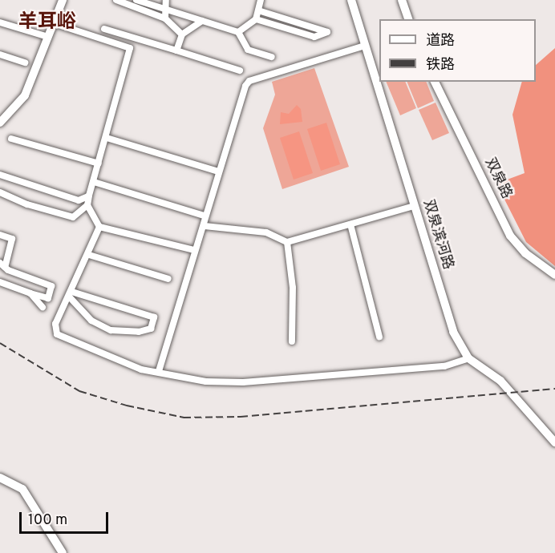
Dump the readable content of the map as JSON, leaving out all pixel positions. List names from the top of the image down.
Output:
{
  "streets": {
    "street": ["双泉路", "双泉滨河路"]
  },
  "districts": ["羊耳峪"],
  "legend": ["道路", "铁路"],
  "scale_bar": "100 m"
}
